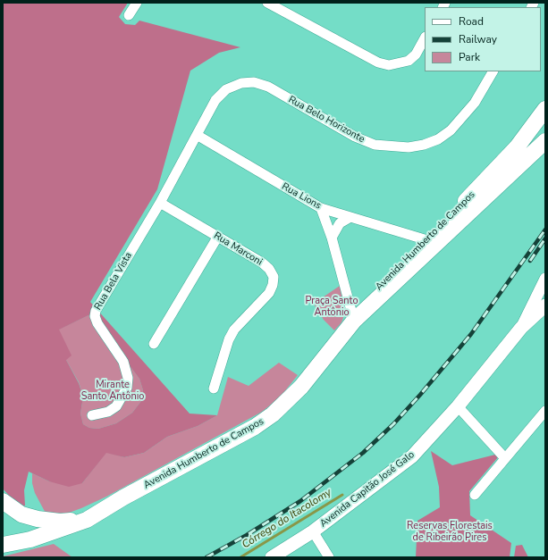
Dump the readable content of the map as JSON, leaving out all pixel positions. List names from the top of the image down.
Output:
{
  "streets": {
    "highway": ["Avenida Humberto de Campos"],
    "main road": ["Avenida Capitão José Galo"],
    "street": [
      "Rua Belo Horizonte",
      "Rua Lions",
      "Rua Marconi",
      "Rua Bela Vista"
    ]
  },
  "crossings": [
    ["Rua Belo Horizonte", "Rua Lions"],
    ["Rua Belo Horizonte", "Rua Bela Vista"],
    ["Rua Lions", "Avenida Humberto de Campos"],
    ["Rua Lions", "Rua Bela Vista"],
    ["Rua Marconi", "Rua Bela Vista"]
  ],
  "water": ["Córrego do Itacolomy"],
  "parks": ["Praça Santo Antônio", "Mirante Santo Antônio", "Reservas Florestais de Ribeirão Pires"],
  "legend": ["Road", "Railway", "Park"]
}
